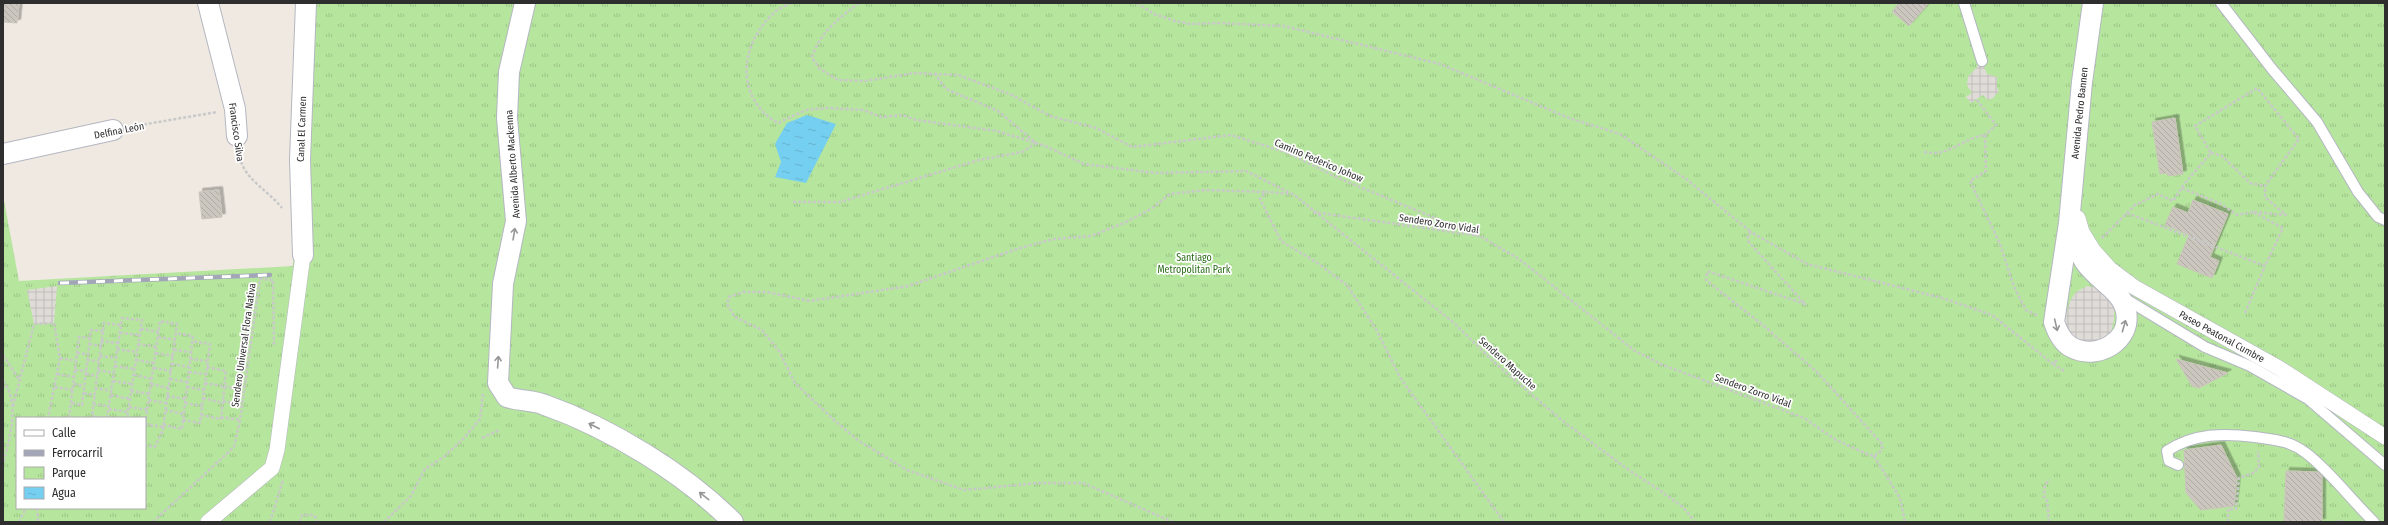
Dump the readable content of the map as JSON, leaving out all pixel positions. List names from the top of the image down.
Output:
{
  "streets": {
    "street": [
      "Avenida Pedro Bannen",
      "Canal El Carmen",
      "Delfina León",
      "Francisco Silva",
      "Avenida Alberto Mackenna",
      "Paseo Peatonal Cumbre"
    ],
    "path": [
      "Camino Federico Johow",
      "Sendero Zorro Vidal",
      "Sendero Universal Flora Nativa",
      "Sendero Mapuche"
    ]
  },
  "crossings": [
    ["Avenida Pedro Bannen", "Paseo Peatonal Cumbre"],
    ["Delfina León", "Francisco Silva"],
    ["Camino Federico Johow", "Sendero Zorro Vidal"],
    ["Sendero Zorro Vidal", "Sendero Mapuche"]
  ],
  "one_way": ["Avenida Alberto Mackenna"],
  "parks": ["Santiago Metropolitan Park"],
  "legend": [
    "Calle",
    "Ferrocarril",
    "Parque",
    "Agua"
  ]
}
